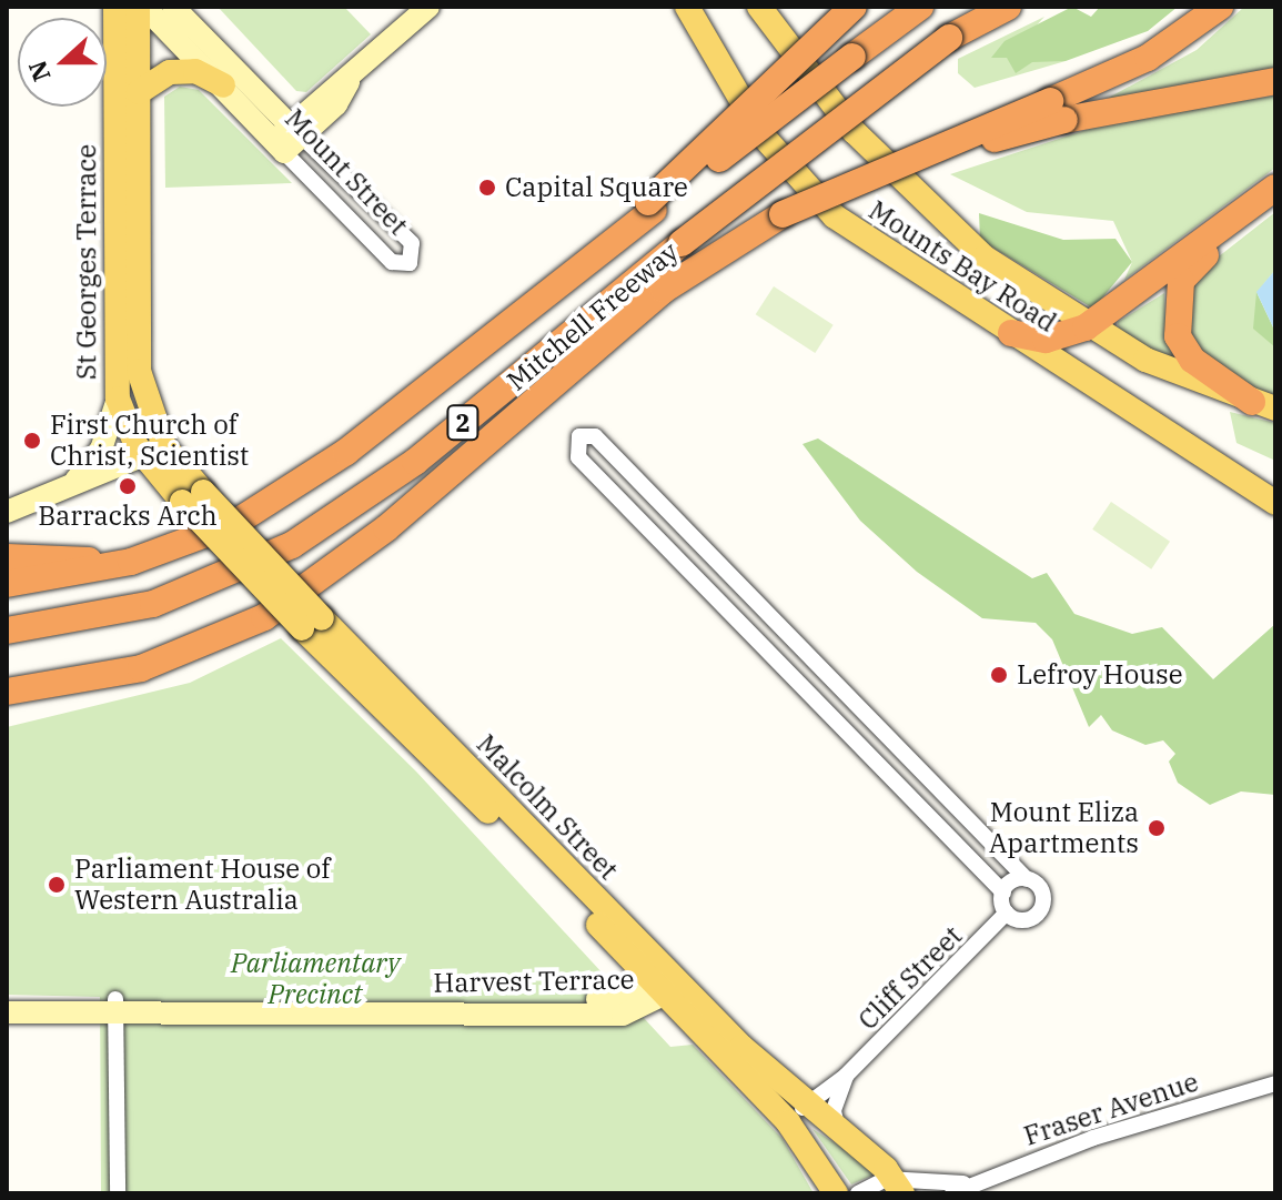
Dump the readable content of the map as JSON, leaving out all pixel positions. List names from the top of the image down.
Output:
{
  "streets": {
    "highway": ["Mitchell Freeway", "2"],
    "main road": ["St Georges Terrace", "Mounts Bay Road", "Malcolm Street"],
    "street": [
      "Mount Street",
      "Cliff Street",
      "Harvest Terrace",
      "Fraser Avenue"
    ]
  },
  "crossings": [
    ["Mount Street", "St Georges Terrace"],
    ["St Georges Terrace", "Malcolm Street"],
    ["Malcolm Street", "Cliff Street"],
    ["Malcolm Street", "Harvest Terrace"],
    ["Malcolm Street", "Fraser Avenue"]
  ],
  "parks": ["Parliamentary Precinct"],
  "places": [
    "Capital Square",
    "First Church of Christ, Scientist",
    "Barracks Arch",
    "Lefroy House",
    "Mount Eliza Apartments",
    "Parliament House of Western Australia"
  ],
  "north": "left"
}
